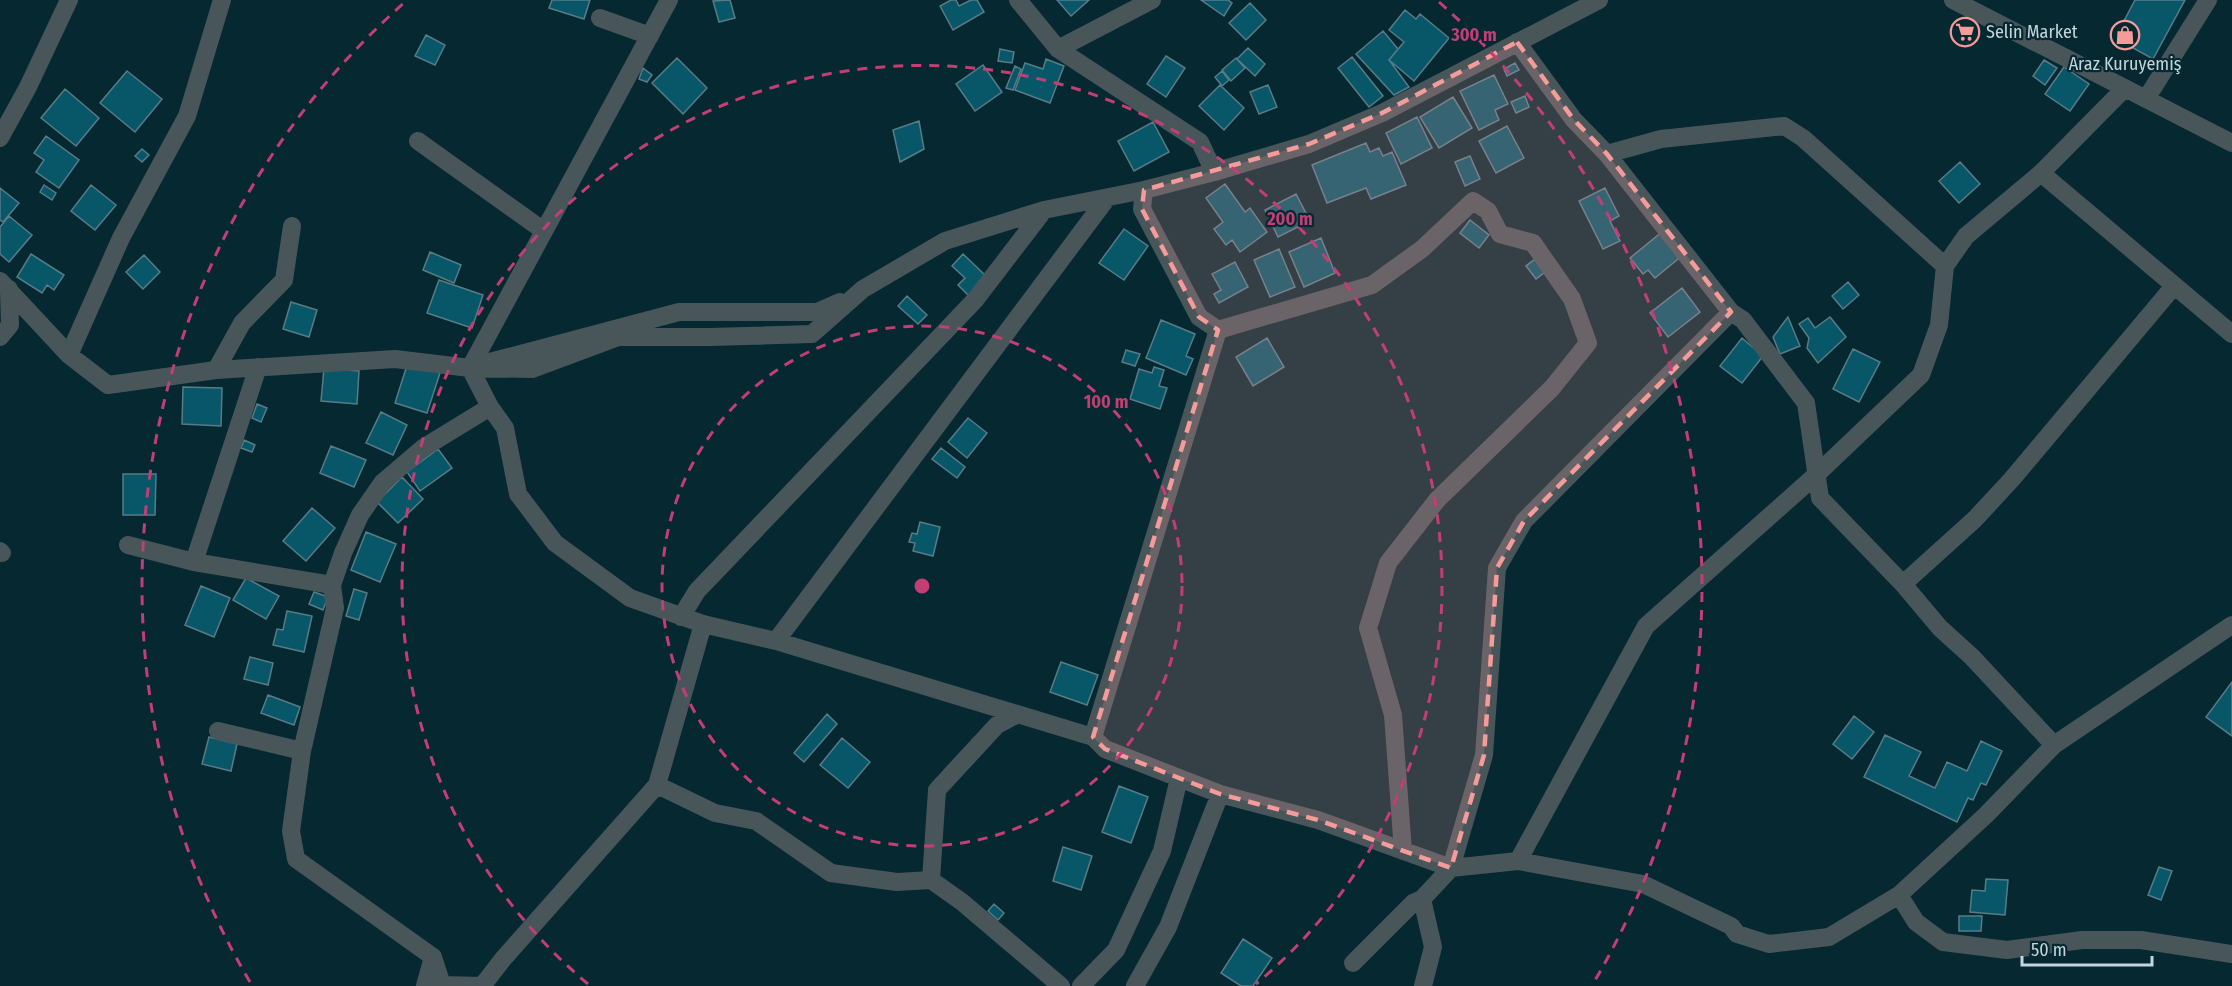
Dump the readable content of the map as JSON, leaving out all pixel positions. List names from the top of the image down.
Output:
{
  "places": {
    "supermarket": ["Selin Market"],
    "shop": ["Araz Kuruyemiş"]
  },
  "scale_bar": "50 m",
  "rings": ["300 m", "200 m", "100 m"]
}
